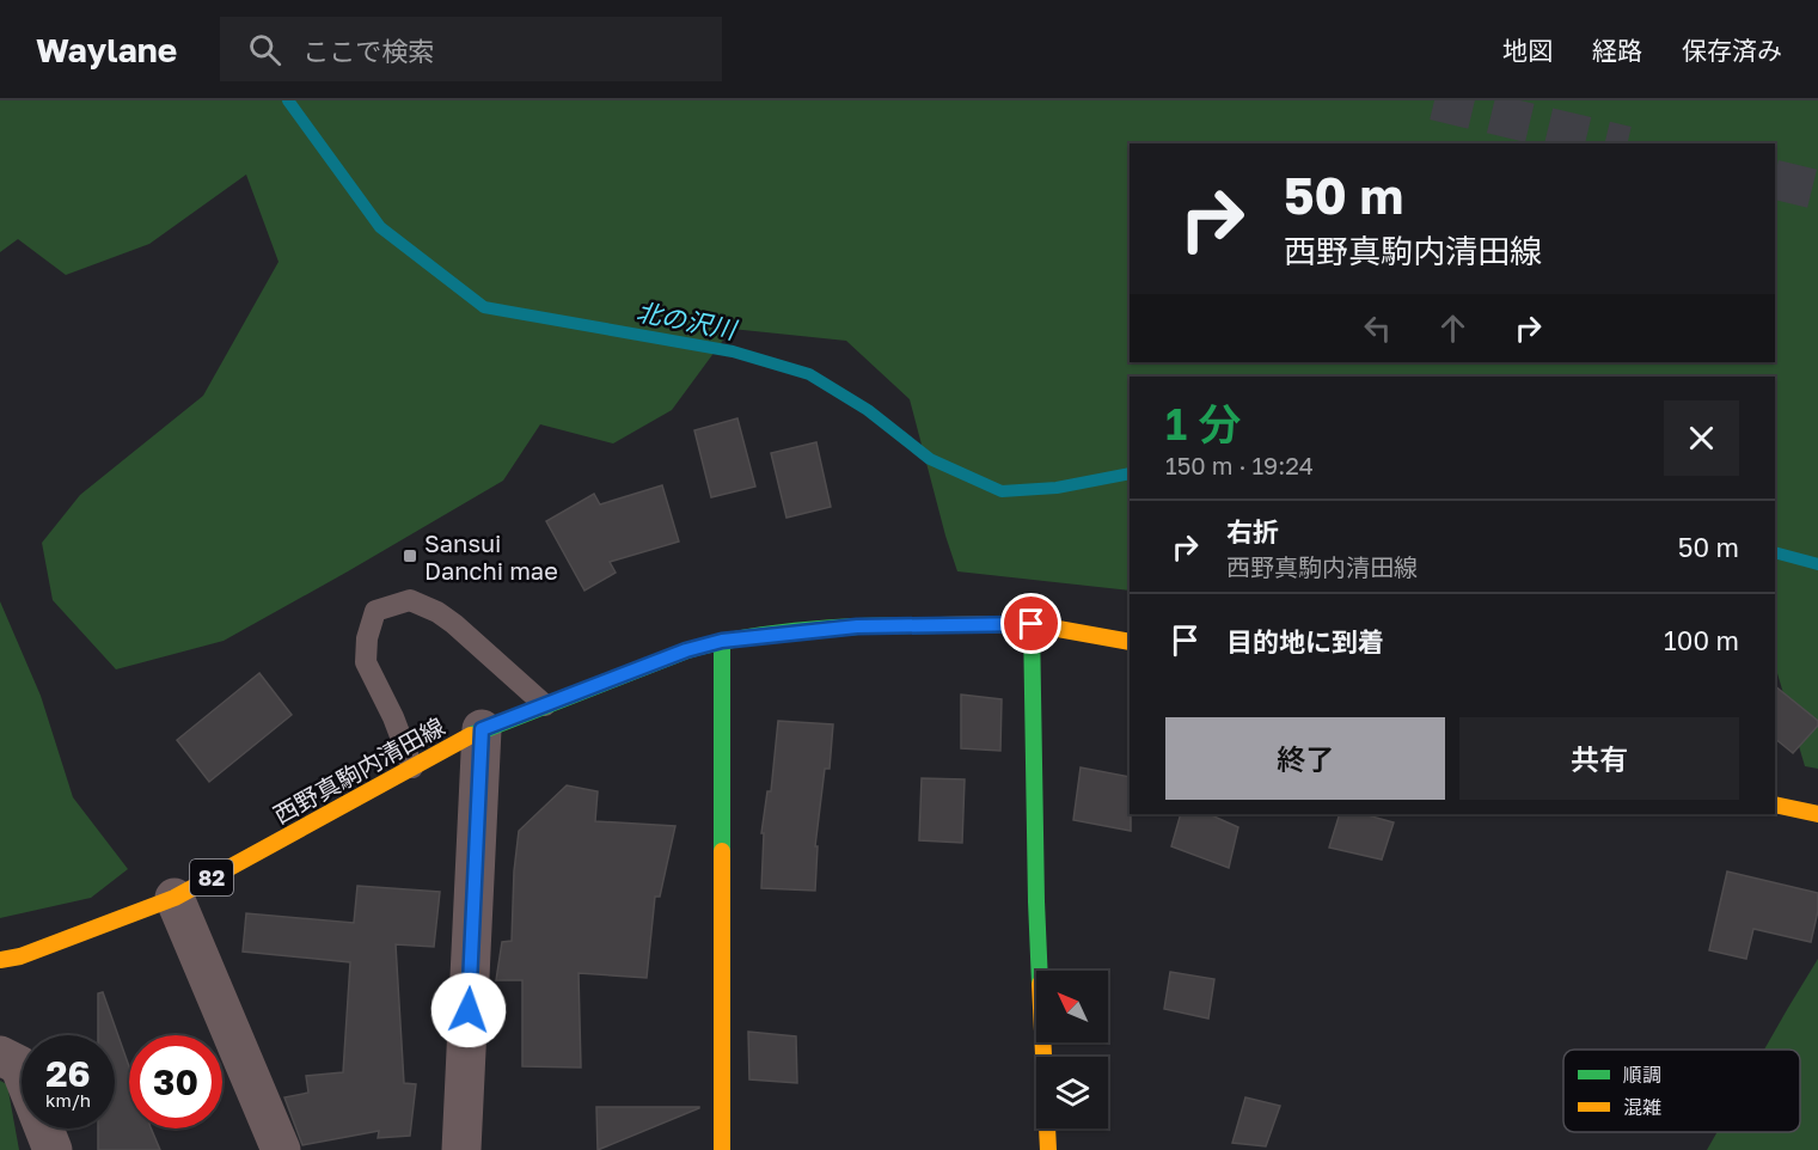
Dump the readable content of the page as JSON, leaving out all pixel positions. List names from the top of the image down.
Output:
{
  "streets": {
    "main road": ["西野真駒内清田線", "82"]
  },
  "water": ["北の沢川"],
  "places": {
    "transit": ["Sansui Danchi mae"]
  },
  "legend": ["順調", "混雑"],
  "north": "top left",
  "page": {
    "header": "Waylane",
    "search": "ここで検索",
    "nav": ["地図", "経路", "保存済み"],
    "turn": ["50 m", "西野真駒内清田線"],
    "heading": ["1 分", "150 m · 19:24"],
    "list": [
      {
        "name": "右折",
        "note": "西野真駒内清田線",
        "value": "50 m"
      },
      {
        "name": "目的地に到着",
        "value": "100 m"
      }
    ],
    "buttons": ["終了", "共有"],
    "speed": "26 km/h",
    "limit": "30"
  }
}
